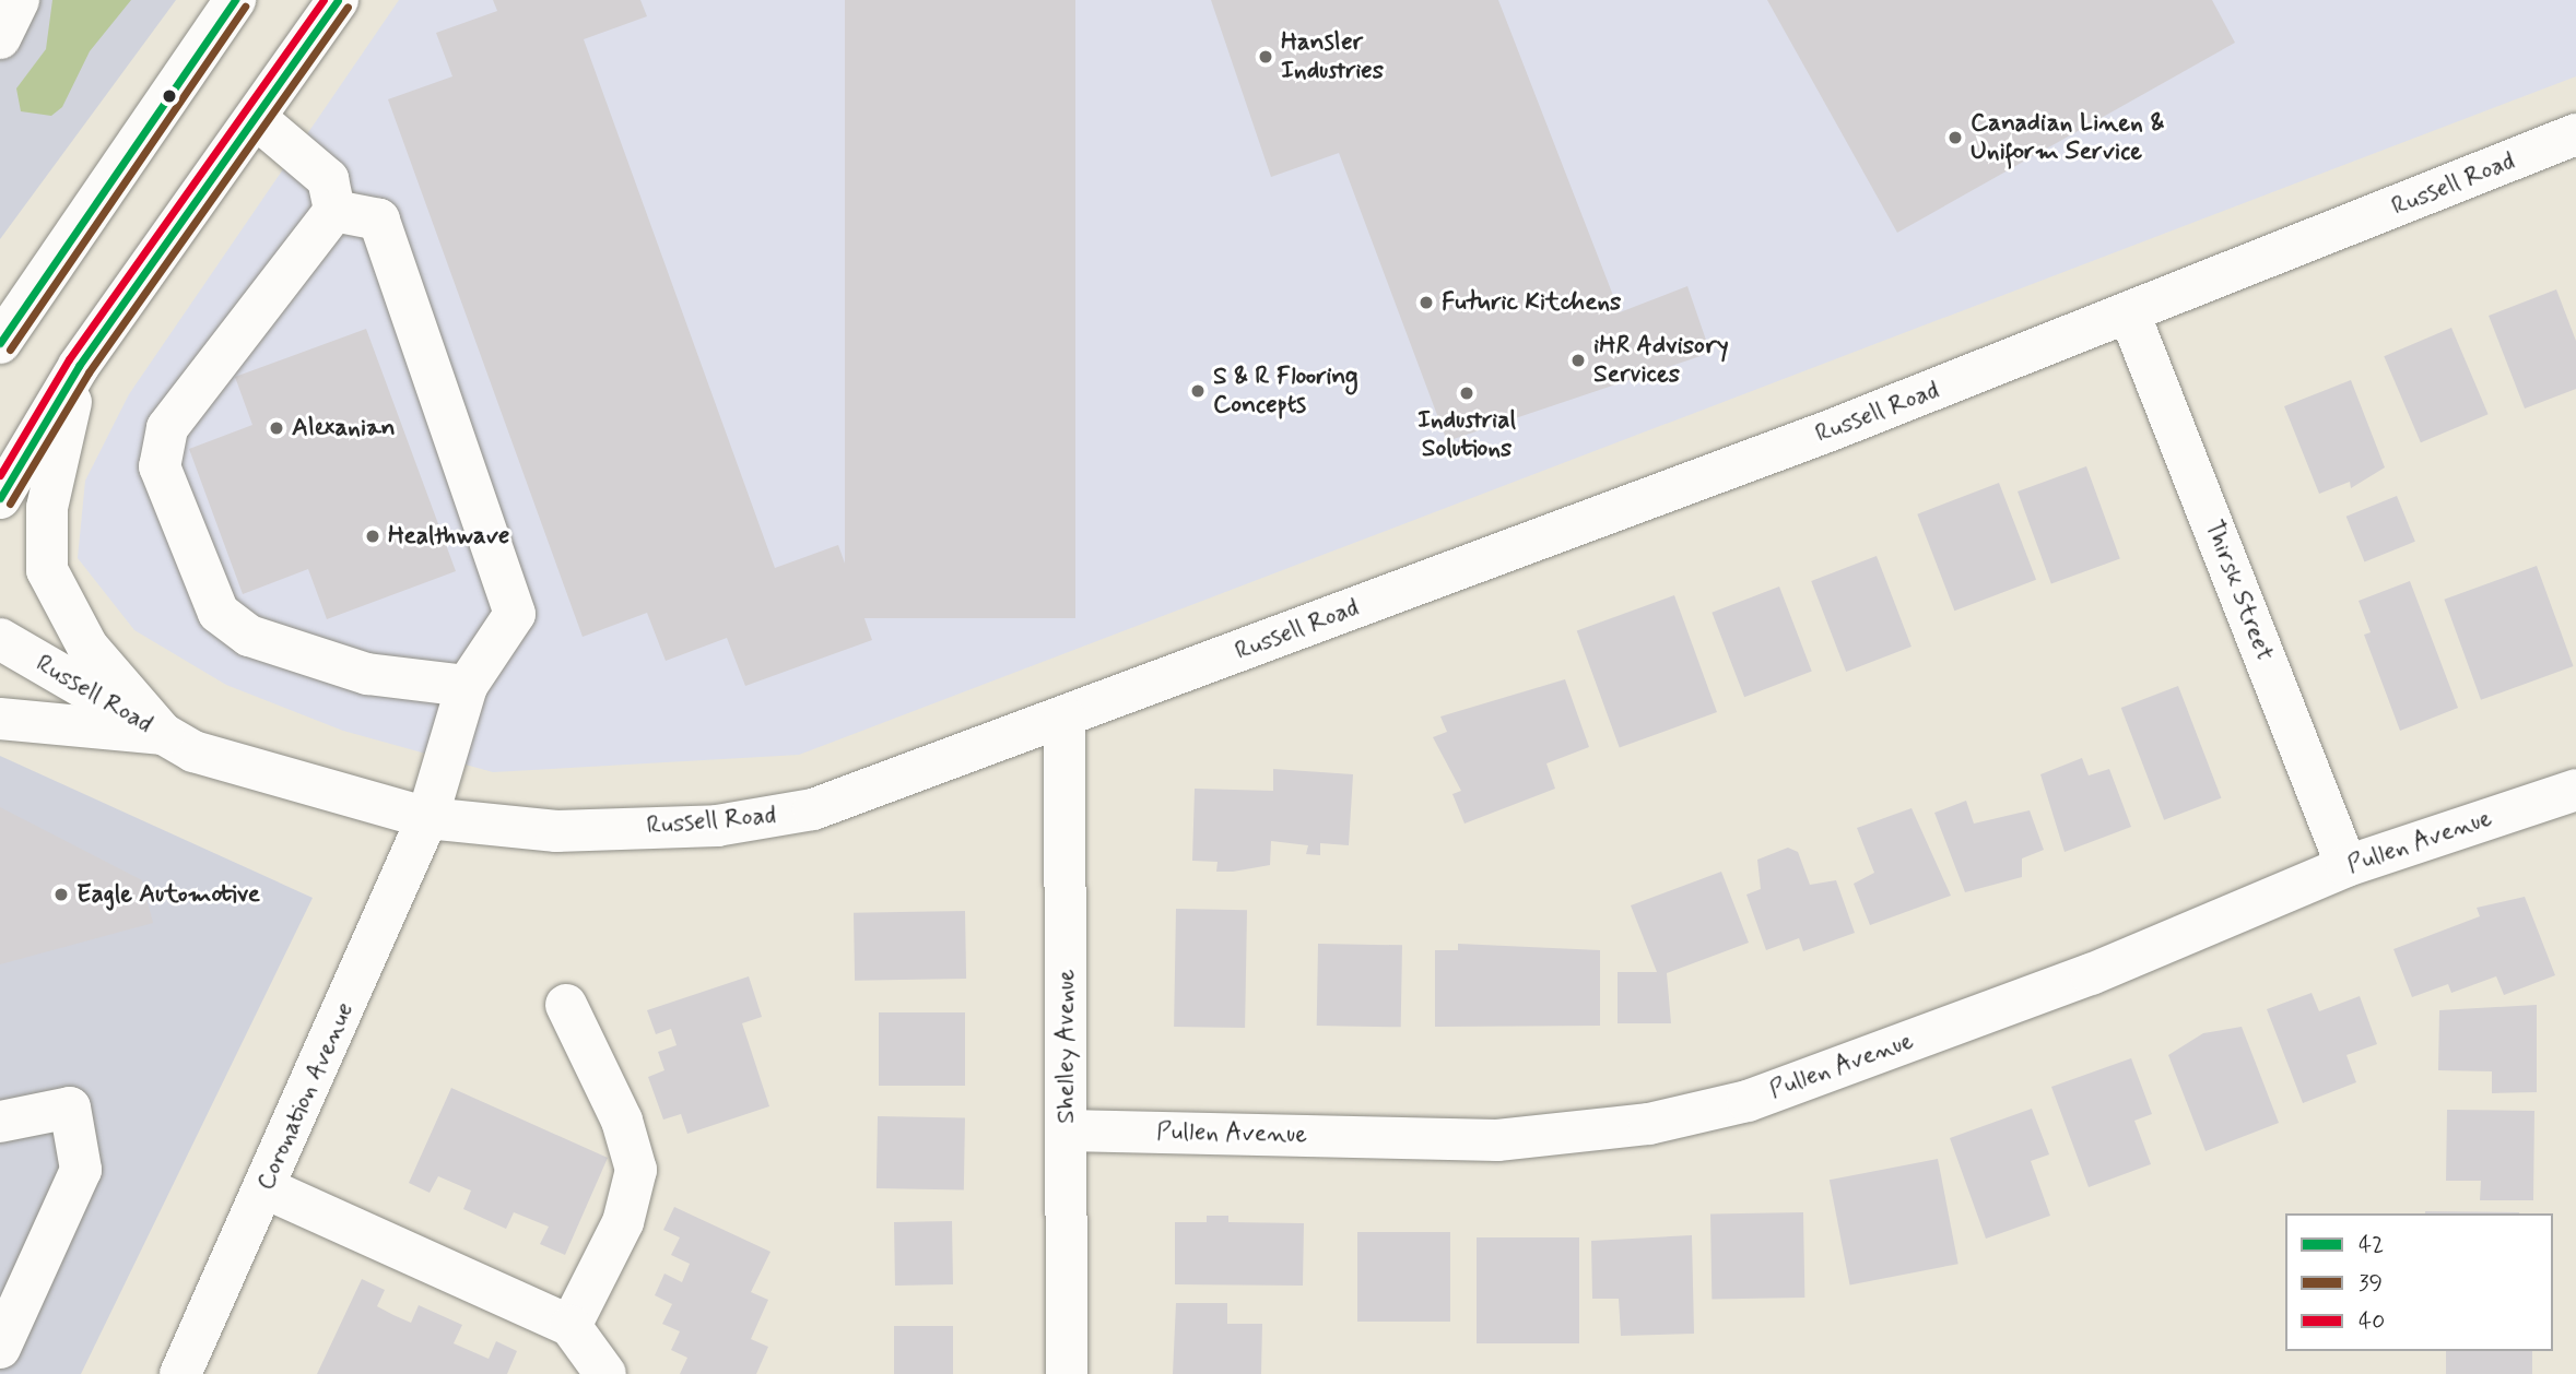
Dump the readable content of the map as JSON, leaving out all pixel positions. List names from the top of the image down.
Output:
{
  "streets": {
    "street": [
      "Russell Road",
      "Thirsk Street",
      "Pullen Avenue",
      "Shelley Avenue",
      "Coronation Avenue"
    ]
  },
  "crossings": [
    ["Russell Road", "Thirsk Street"],
    ["Russell Road", "Shelley Avenue"],
    ["Russell Road", "Coronation Avenue"],
    ["Thirsk Street", "Pullen Avenue"],
    ["Pullen Avenue", "Shelley Avenue"]
  ],
  "places": [
    "Hansler Industries",
    "Canadian Linen & Uniform Service",
    "Futuric Kitchens",
    "iHR Advisory Services",
    "S & R Flooring Concepts",
    "Industrial Solutions",
    "Alexanian",
    "Healthwave",
    "Eagle Automotive"
  ],
  "lines": ["transit line 42", "transit line 40", "transit line 39"],
  "legend": ["42", "39", "40"]
}
